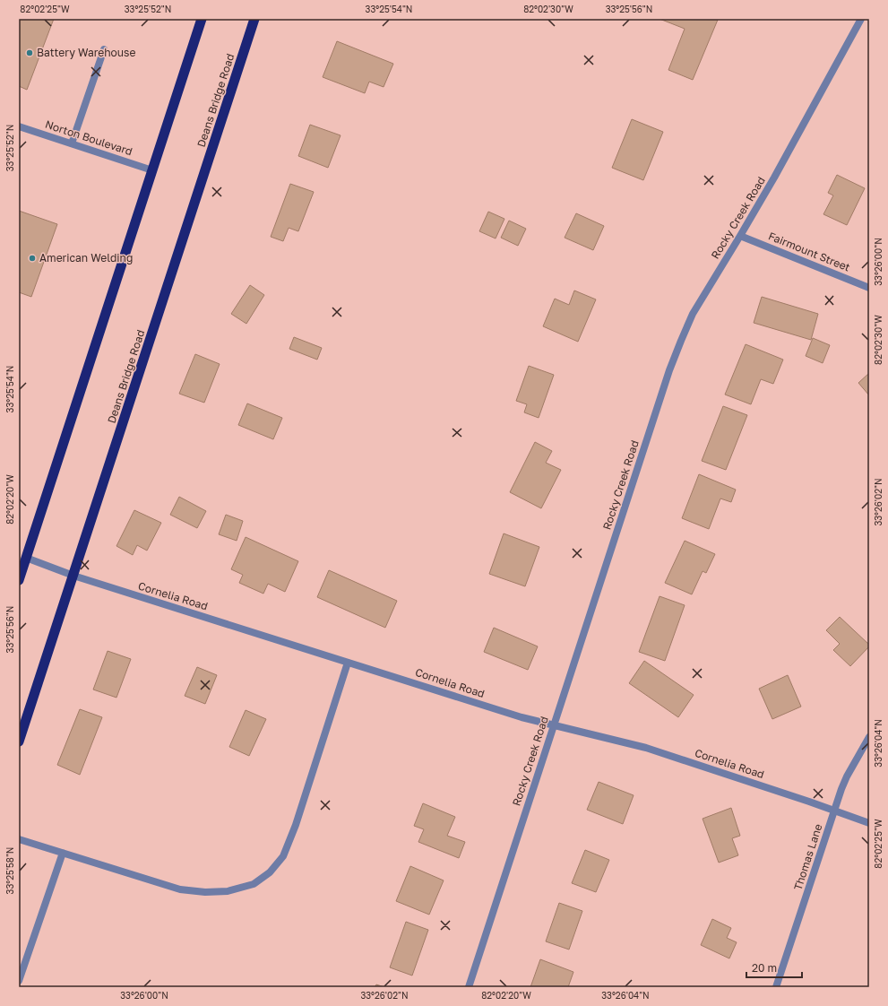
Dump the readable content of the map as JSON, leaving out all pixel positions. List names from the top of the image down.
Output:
{
  "streets": {
    "highway": ["Deans Bridge Road"],
    "street": [
      "Norton Boulevard",
      "Rocky Creek Road",
      "Fairmount Street",
      "Cornelia Road",
      "Thomas Lane"
    ]
  },
  "crossings": [
    ["Deans Bridge Road", "Cornelia Road"],
    ["Rocky Creek Road", "Fairmount Street"],
    ["Rocky Creek Road", "Cornelia Road"],
    ["Cornelia Road", "Thomas Lane"]
  ],
  "places": ["Battery Warehouse", "American Welding"],
  "scale_bar": "20 m",
  "coordinates": [
    "82°02'25\"W",
    "33°25'52\"N",
    "33°25'54\"N",
    "82°02'30\"W",
    "33°25'56\"N",
    "33°26'00\"N",
    "82°02'20\"W",
    "33°26'02\"N",
    "33°26'04\"N",
    "33°25'58\"N"
  ]
}
